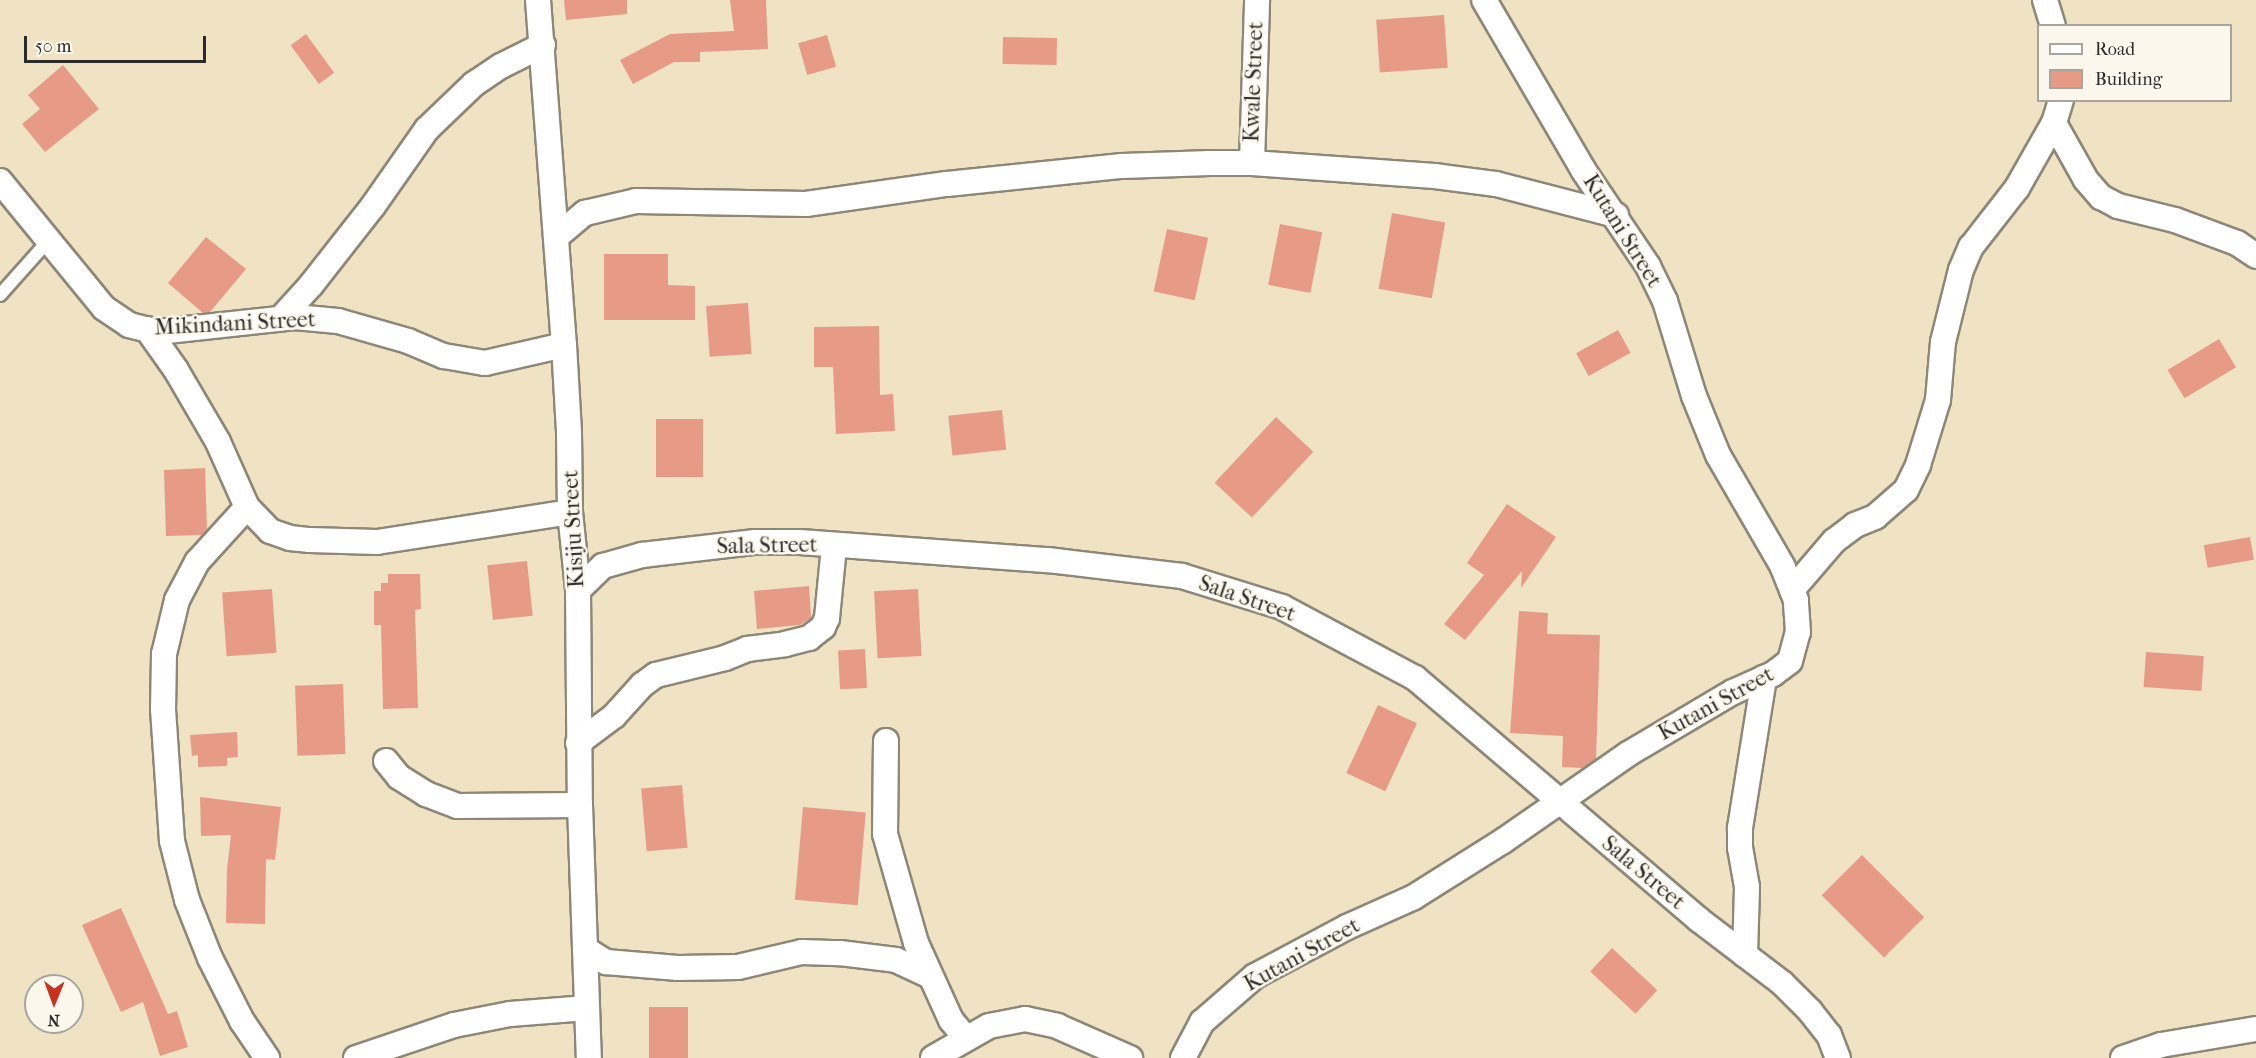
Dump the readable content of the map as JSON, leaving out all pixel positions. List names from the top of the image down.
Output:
{
  "streets": {
    "street": [
      "Kwale Street",
      "Kutani Street",
      "Mikindani Street",
      "Kisiju Street",
      "Sala Street"
    ]
  },
  "crossings": [
    ["Kutani Street", "Sala Street"],
    ["Mikindani Street", "Kisiju Street"],
    ["Kisiju Street", "Sala Street"]
  ],
  "legend": ["Road", "Building"],
  "scale_bar": "50 m",
  "north": "bottom"
}
